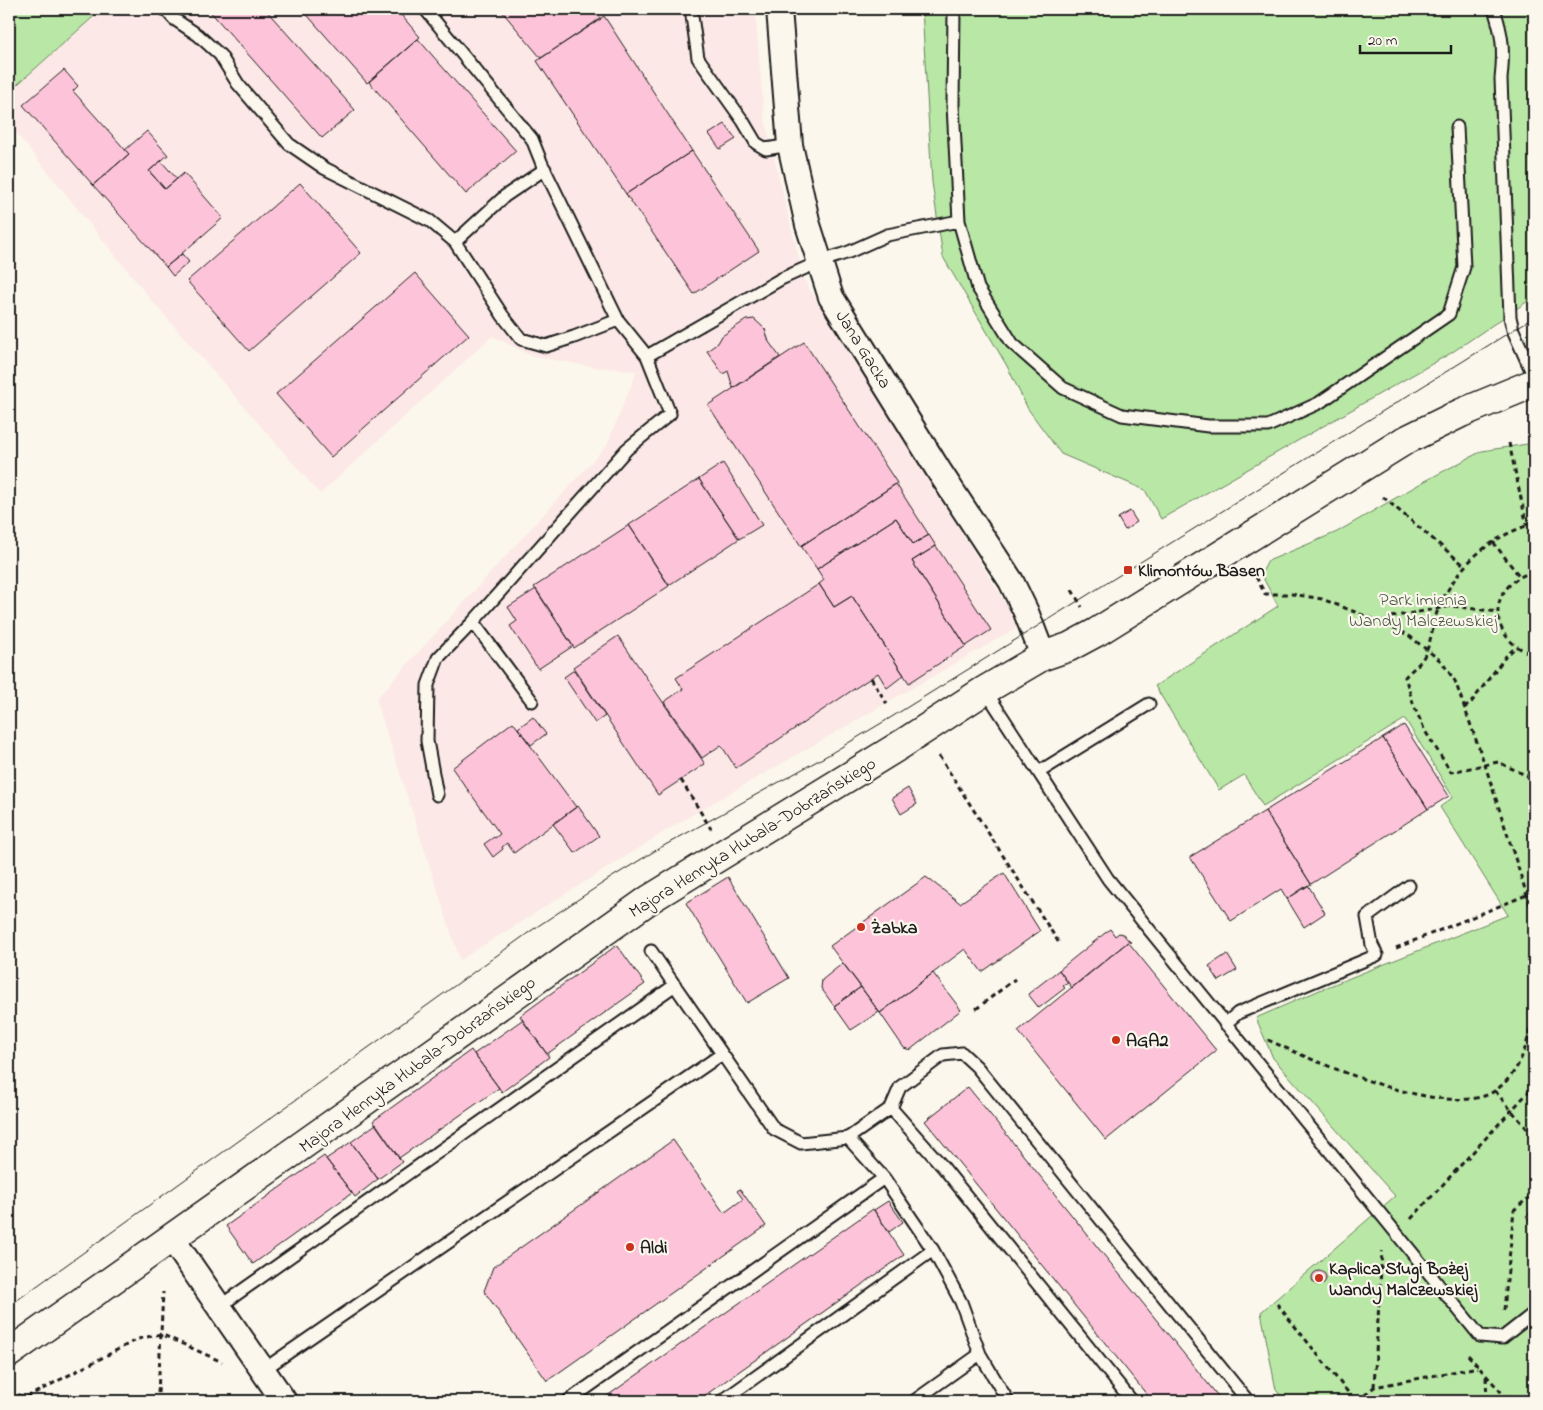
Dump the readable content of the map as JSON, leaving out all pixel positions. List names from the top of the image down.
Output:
{
  "streets": {
    "street": ["Jana Gacka", "Majora Henryka Hubala-Dobrzańskiego"]
  },
  "crossings": [
    ["Jana Gacka", "Majora Henryka Hubala-Dobrzańskiego"]
  ],
  "parks": ["Park imienia Wandy Malczewskiej"],
  "places": {
    "transit": ["Klimontów Basen"],
    "other": [
      "Żabka",
      "AGA2",
      "Aldi",
      "Kaplica Sługi Bożej Wandy Malczewskiej"
    ]
  },
  "scale_bar": "20 m"
}
